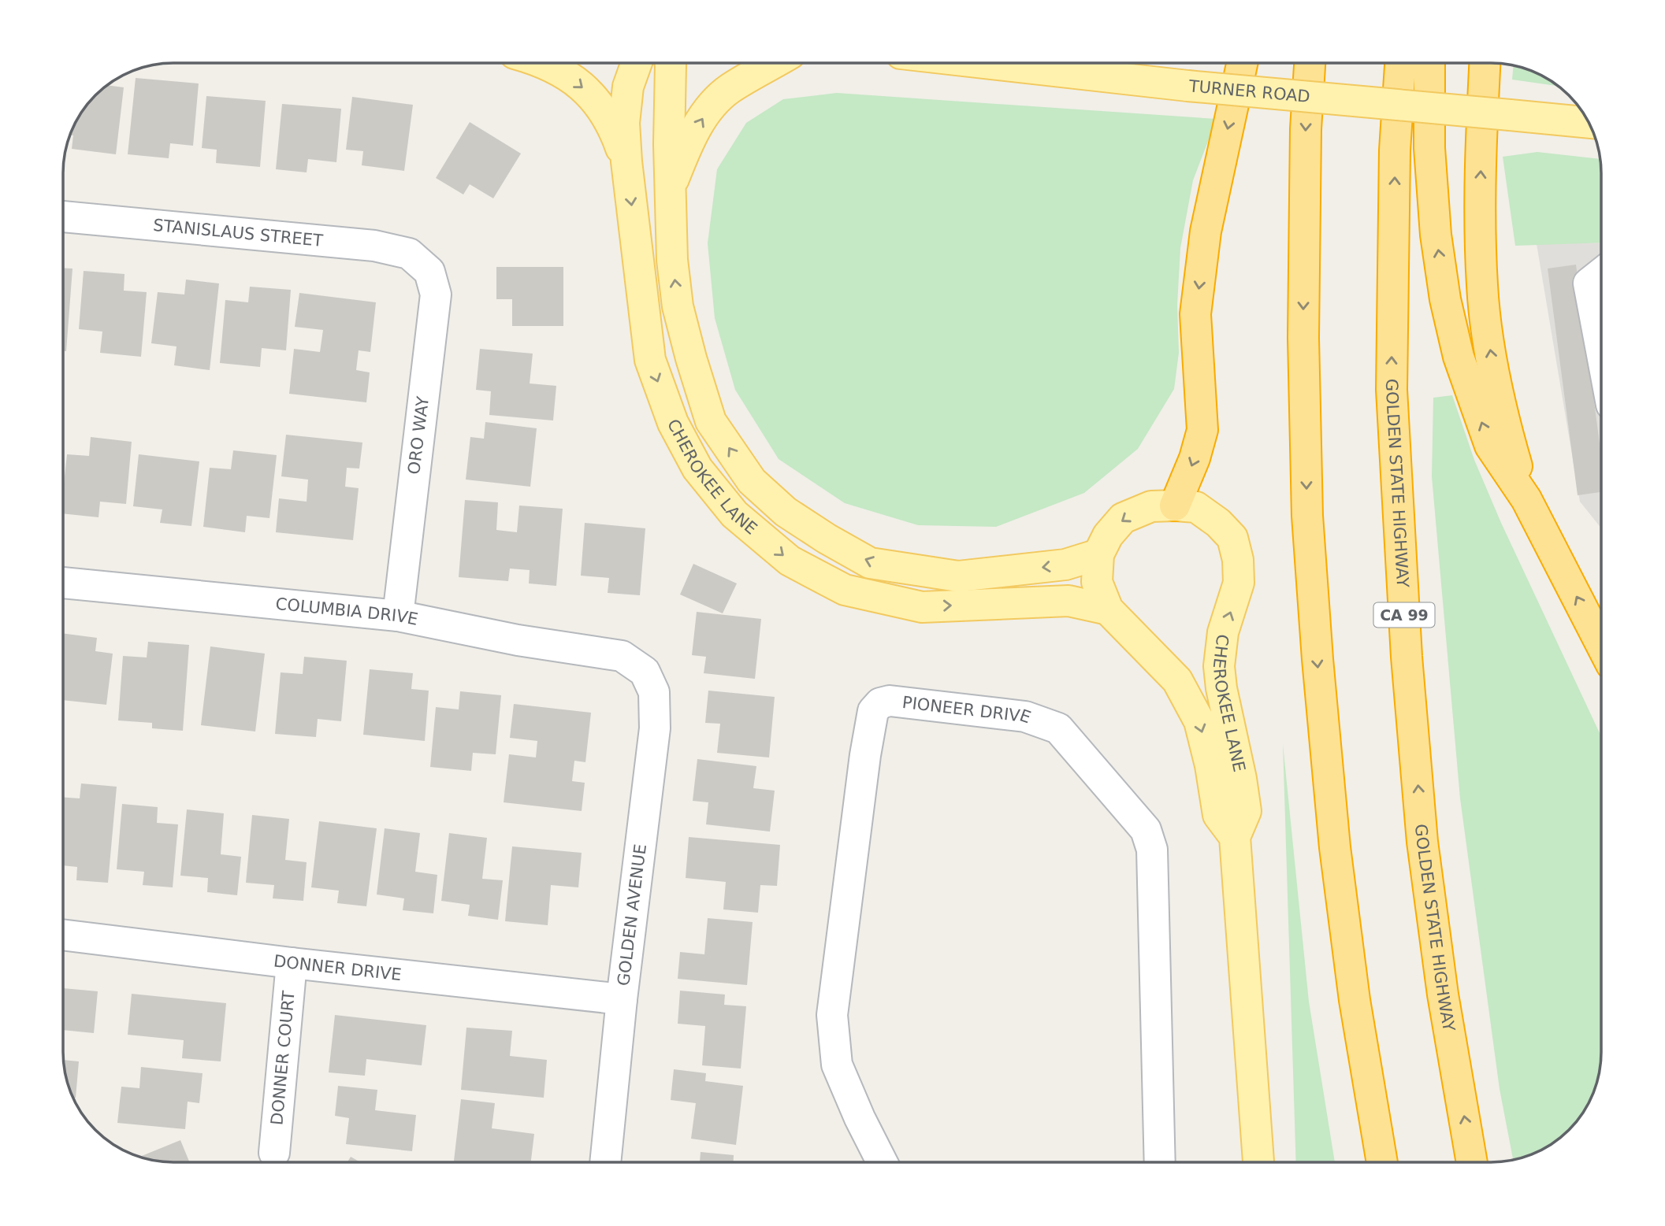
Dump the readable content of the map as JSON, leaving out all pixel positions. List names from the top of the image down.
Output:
{
  "streets": {
    "highway": ["GOLDEN STATE HIGHWAY", "CA 99"],
    "main road": ["TURNER ROAD", "CHEROKEE LANE"],
    "street": [
      "STANISLAUS STREET",
      "ORO WAY",
      "COLUMBIA DRIVE",
      "PIONEER DRIVE",
      "GOLDEN AVENUE",
      "DONNER DRIVE",
      "DONNER COURT"
    ]
  },
  "crossings": [
    ["STANISLAUS STREET", "ORO WAY"],
    ["ORO WAY", "COLUMBIA DRIVE"],
    ["COLUMBIA DRIVE", "GOLDEN AVENUE"],
    ["GOLDEN AVENUE", "DONNER DRIVE"],
    ["DONNER DRIVE", "DONNER COURT"]
  ]
}
